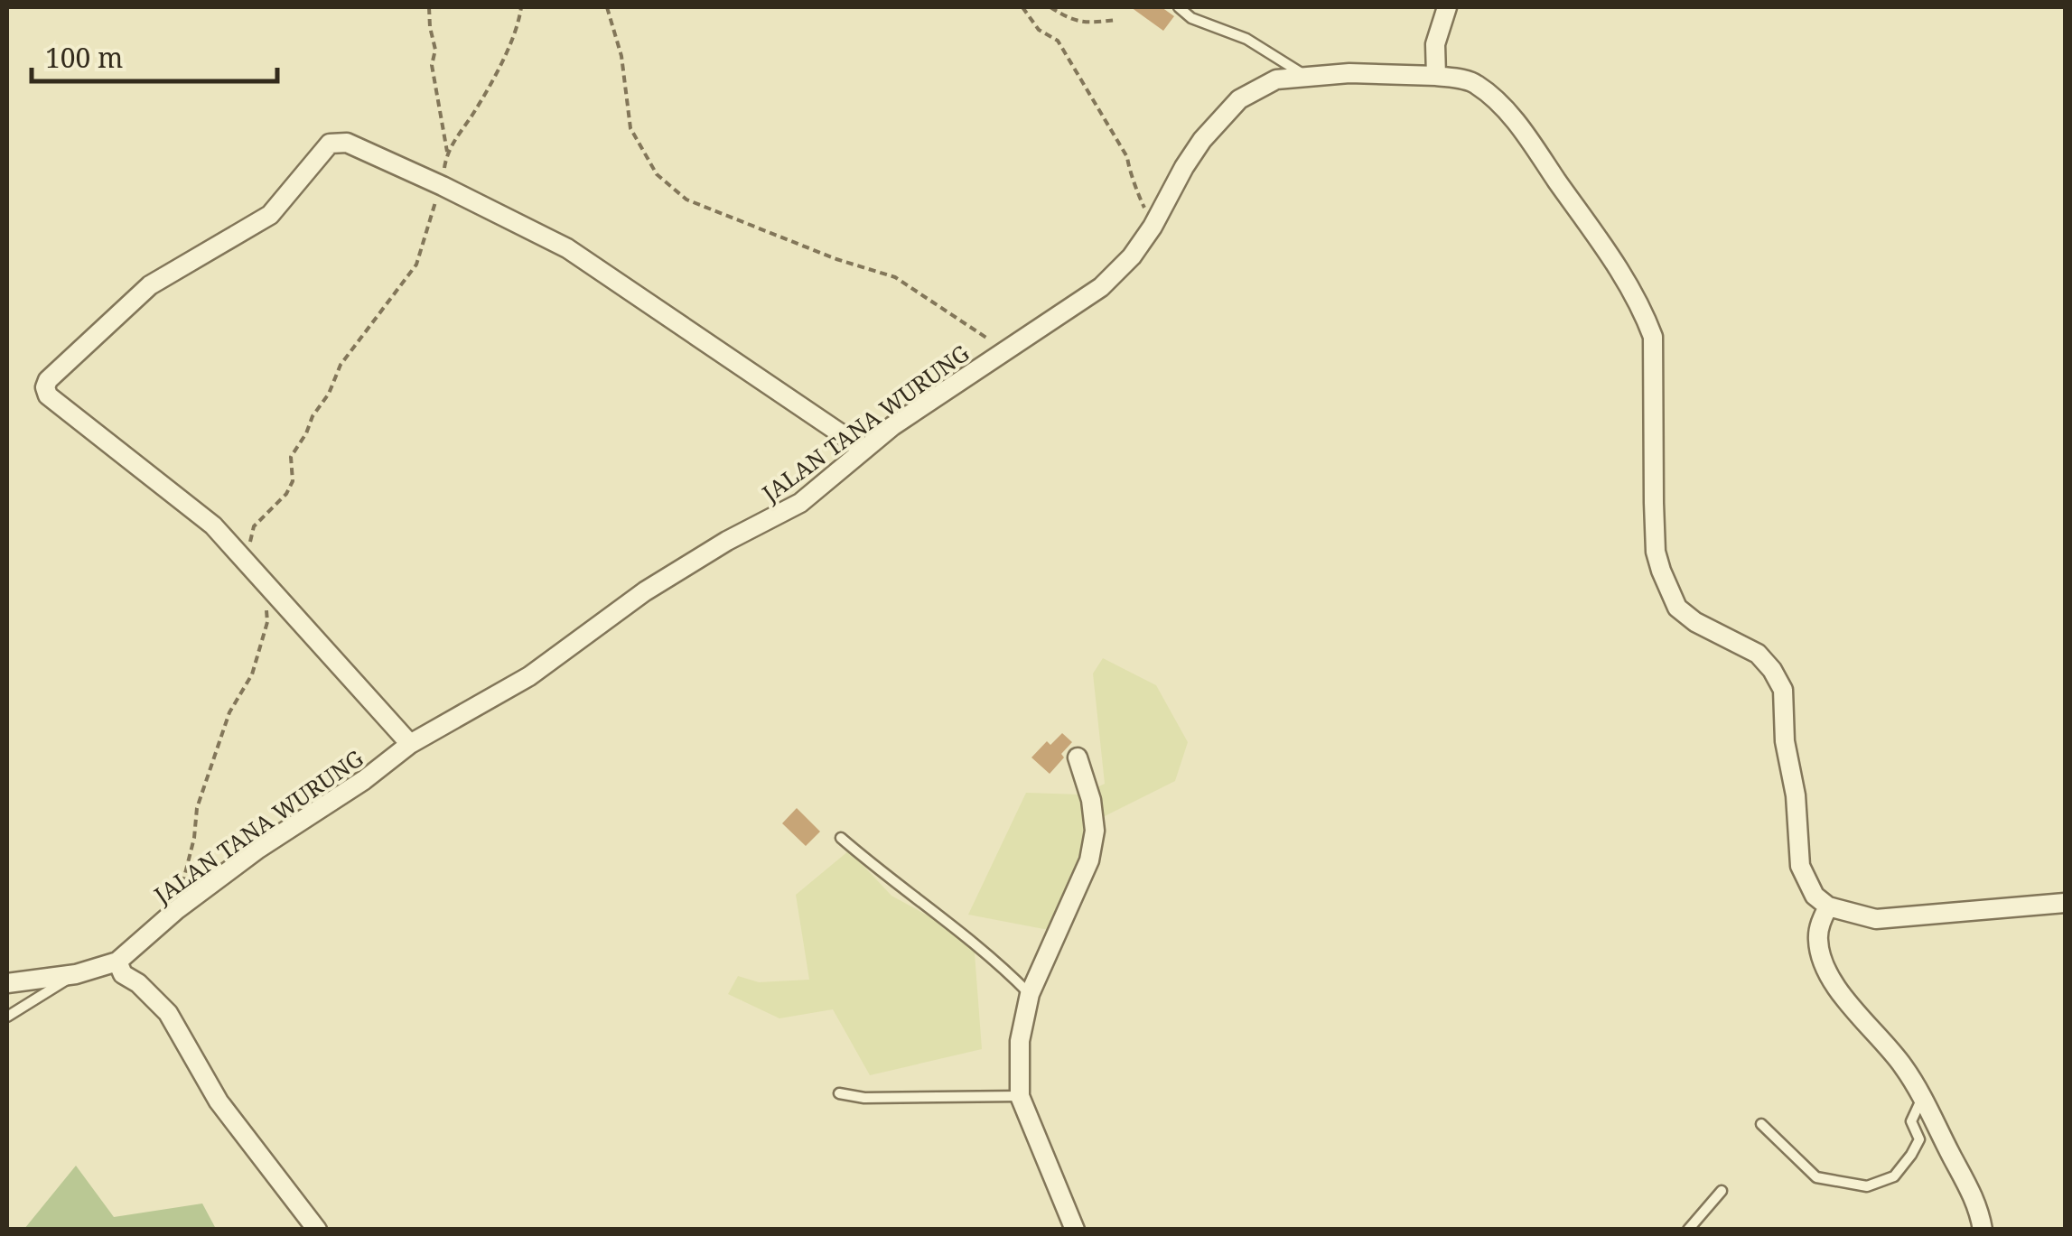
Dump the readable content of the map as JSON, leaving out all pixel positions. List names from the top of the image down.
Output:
{
  "streets": {
    "street": ["JALAN TANA WURUNG"]
  },
  "scale_bar": "100 m"
}
